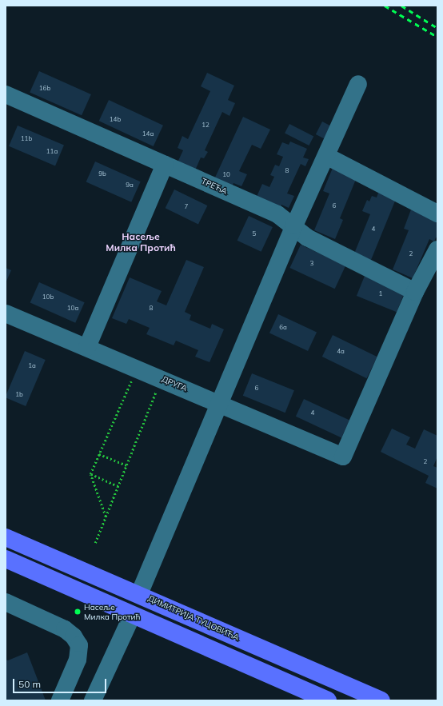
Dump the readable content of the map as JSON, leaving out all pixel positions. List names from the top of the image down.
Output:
{
  "streets": {
    "main road": ["ДИМИТРИЈА ТУЦОВИЋА"],
    "street": ["ТРЕЋА", "ДРУГА"]
  },
  "crossings": [
    ["ТРЕЋА", "ДРУГА"]
  ],
  "districts": ["Насеље Милка Протић"],
  "places": ["Насеље Милка Протић"],
  "house_numbers": [
    "16b",
    "14b",
    "12",
    "14a",
    "11b",
    "11a",
    "8",
    "9b",
    "10",
    "9a",
    "6",
    "7",
    "4",
    "5",
    "2",
    "3",
    "1",
    "10b",
    "10a",
    "8",
    "6a",
    "4a",
    "1a",
    "6",
    "1b",
    "4",
    "2"
  ],
  "scale_bar": "50 m"
}
